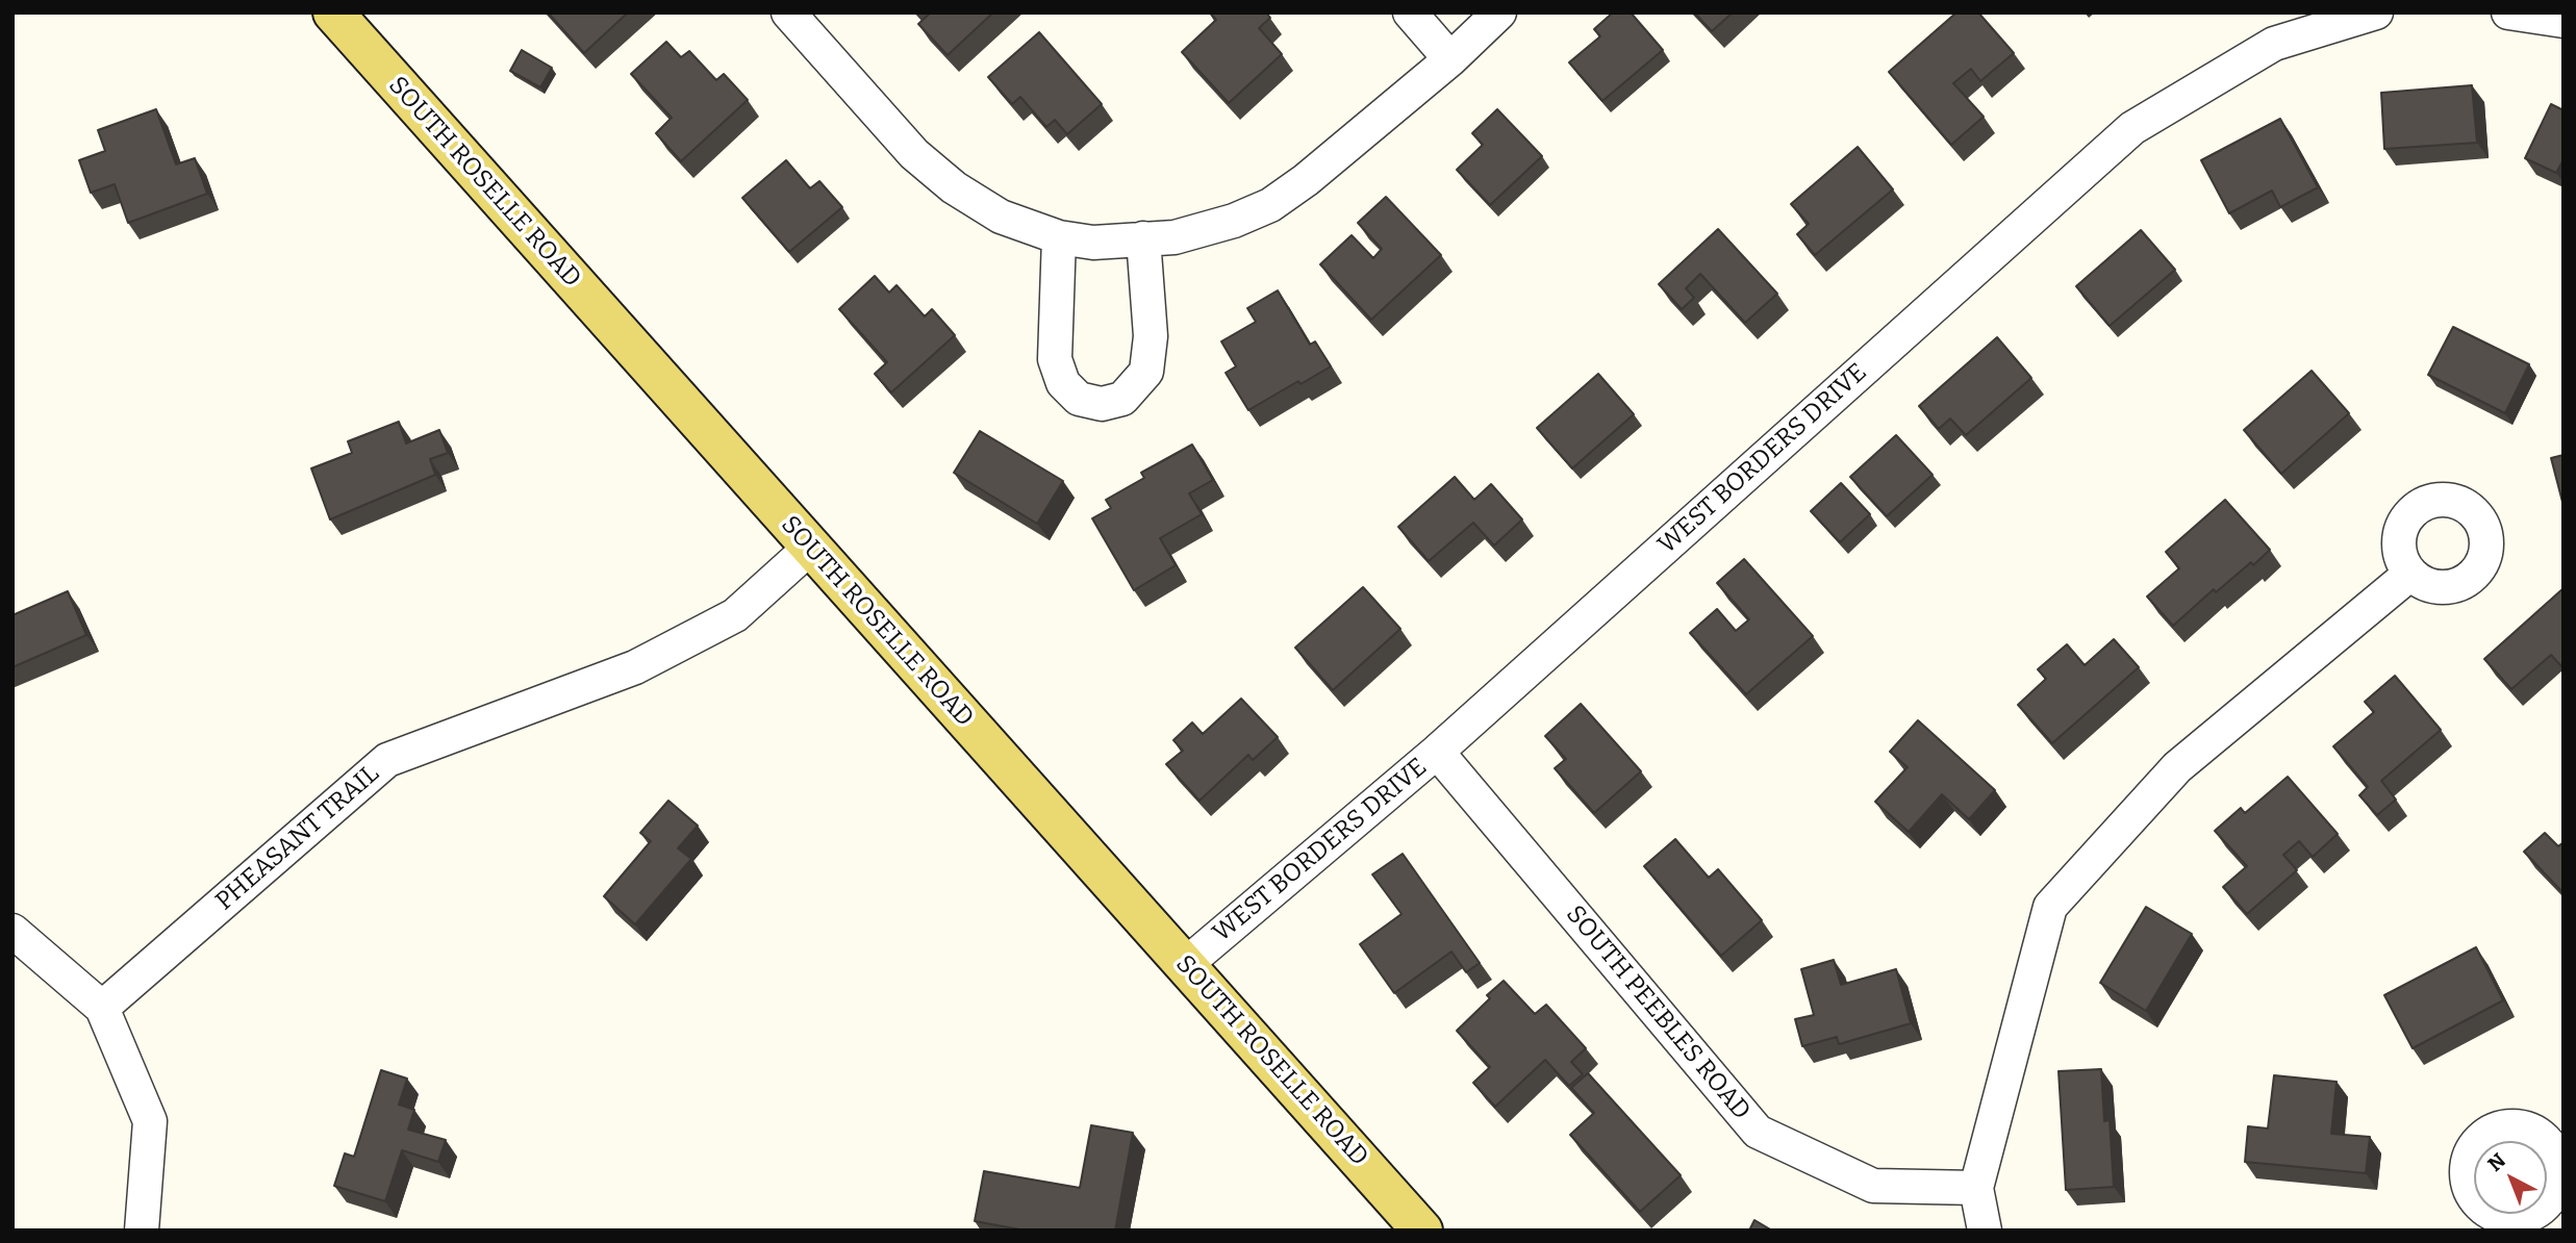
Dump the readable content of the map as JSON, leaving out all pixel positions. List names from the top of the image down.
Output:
{
  "streets": {
    "main road": ["SOUTH ROSELLE ROAD"],
    "street": ["WEST BORDERS DRIVE", "PHEASANT TRAIL", "SOUTH PEEBLES ROAD"]
  },
  "crossings": [
    ["SOUTH ROSELLE ROAD", "WEST BORDERS DRIVE"],
    ["SOUTH ROSELLE ROAD", "PHEASANT TRAIL"],
    ["WEST BORDERS DRIVE", "SOUTH PEEBLES ROAD"]
  ],
  "north": "top left"
}
